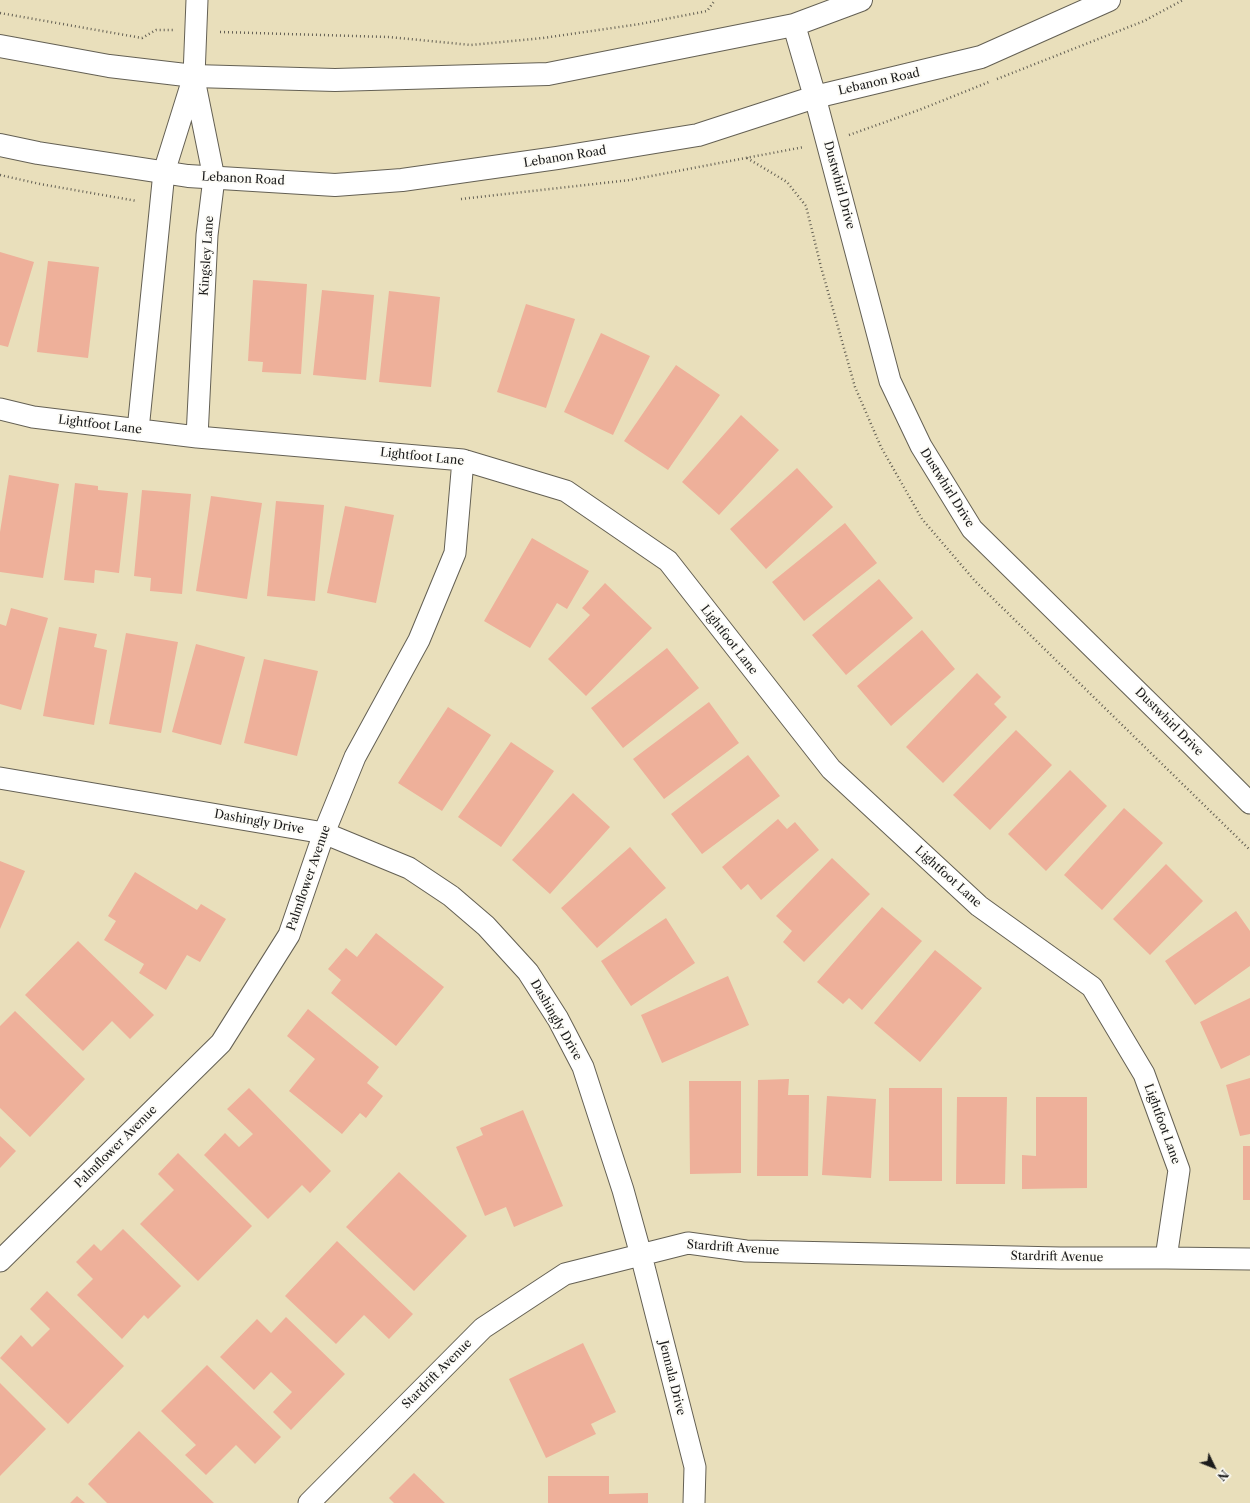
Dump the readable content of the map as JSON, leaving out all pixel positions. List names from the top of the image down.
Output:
{
  "streets": {
    "main road": ["Lebanon Road"],
    "street": [
      "Dustwhirl Drive",
      "Kingsley Lane",
      "Lightfoot Lane",
      "Dashingly Drive",
      "Palmflower Avenue",
      "Stardrift Avenue",
      "Jennala Drive"
    ]
  },
  "crossings": [
    ["Lebanon Road", "Dustwhirl Drive"],
    ["Lebanon Road", "Kingsley Lane"],
    ["Kingsley Lane", "Lightfoot Lane"],
    ["Lightfoot Lane", "Palmflower Avenue"],
    ["Lightfoot Lane", "Stardrift Avenue"],
    ["Dashingly Drive", "Palmflower Avenue"],
    ["Dashingly Drive", "Stardrift Avenue"],
    ["Dashingly Drive", "Jennala Drive"],
    ["Stardrift Avenue", "Jennala Drive"]
  ],
  "north": "bottom right"
}
